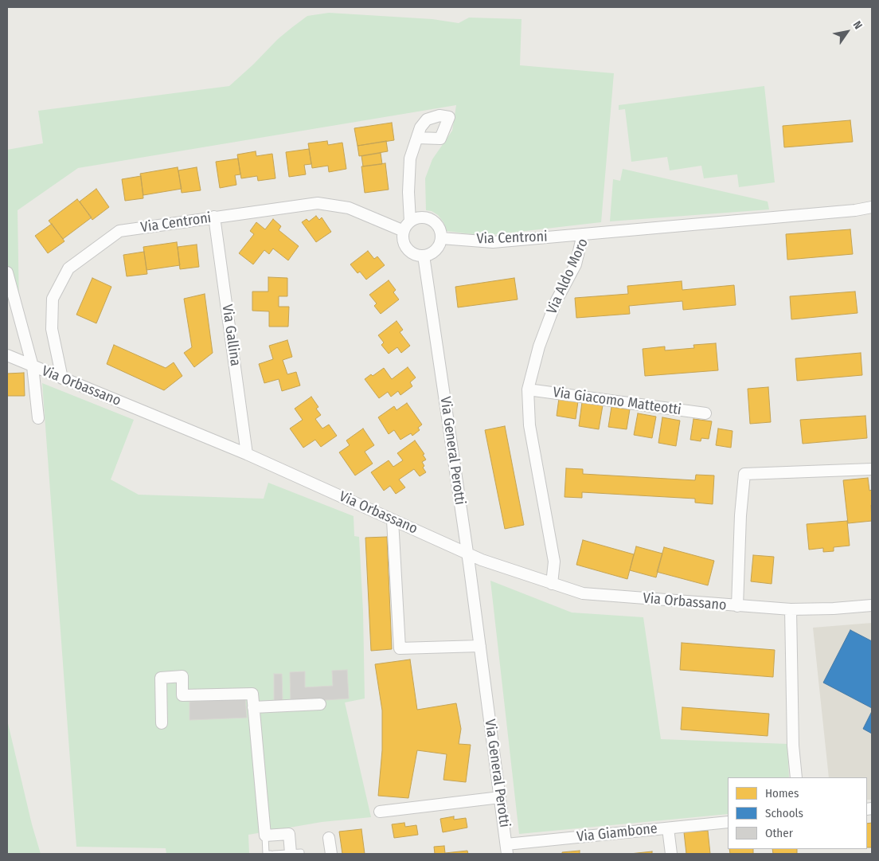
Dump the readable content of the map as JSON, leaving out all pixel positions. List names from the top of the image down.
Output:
{
  "streets": {
    "street": [
      "Via Centroni",
      "Via Aldo Moro",
      "Via Gallina",
      "Via Orbassano",
      "Via Giacomo Matteotti",
      "Via General Perotti",
      "Via Giambone"
    ]
  },
  "crossings": [
    ["Via Centroni", "Via Aldo Moro"],
    ["Via Centroni", "Via Gallina"],
    ["Via Centroni", "Via Orbassano"],
    ["Via Centroni", "Via General Perotti"],
    ["Via Aldo Moro", "Via Orbassano"],
    ["Via Aldo Moro", "Via Giacomo Matteotti"],
    ["Via Gallina", "Via Orbassano"],
    ["Via Orbassano", "Via General Perotti"],
    ["Via General Perotti", "Via Giambone"]
  ],
  "legend": ["Homes", "Schools", "Other"],
  "north": "top right"
}
